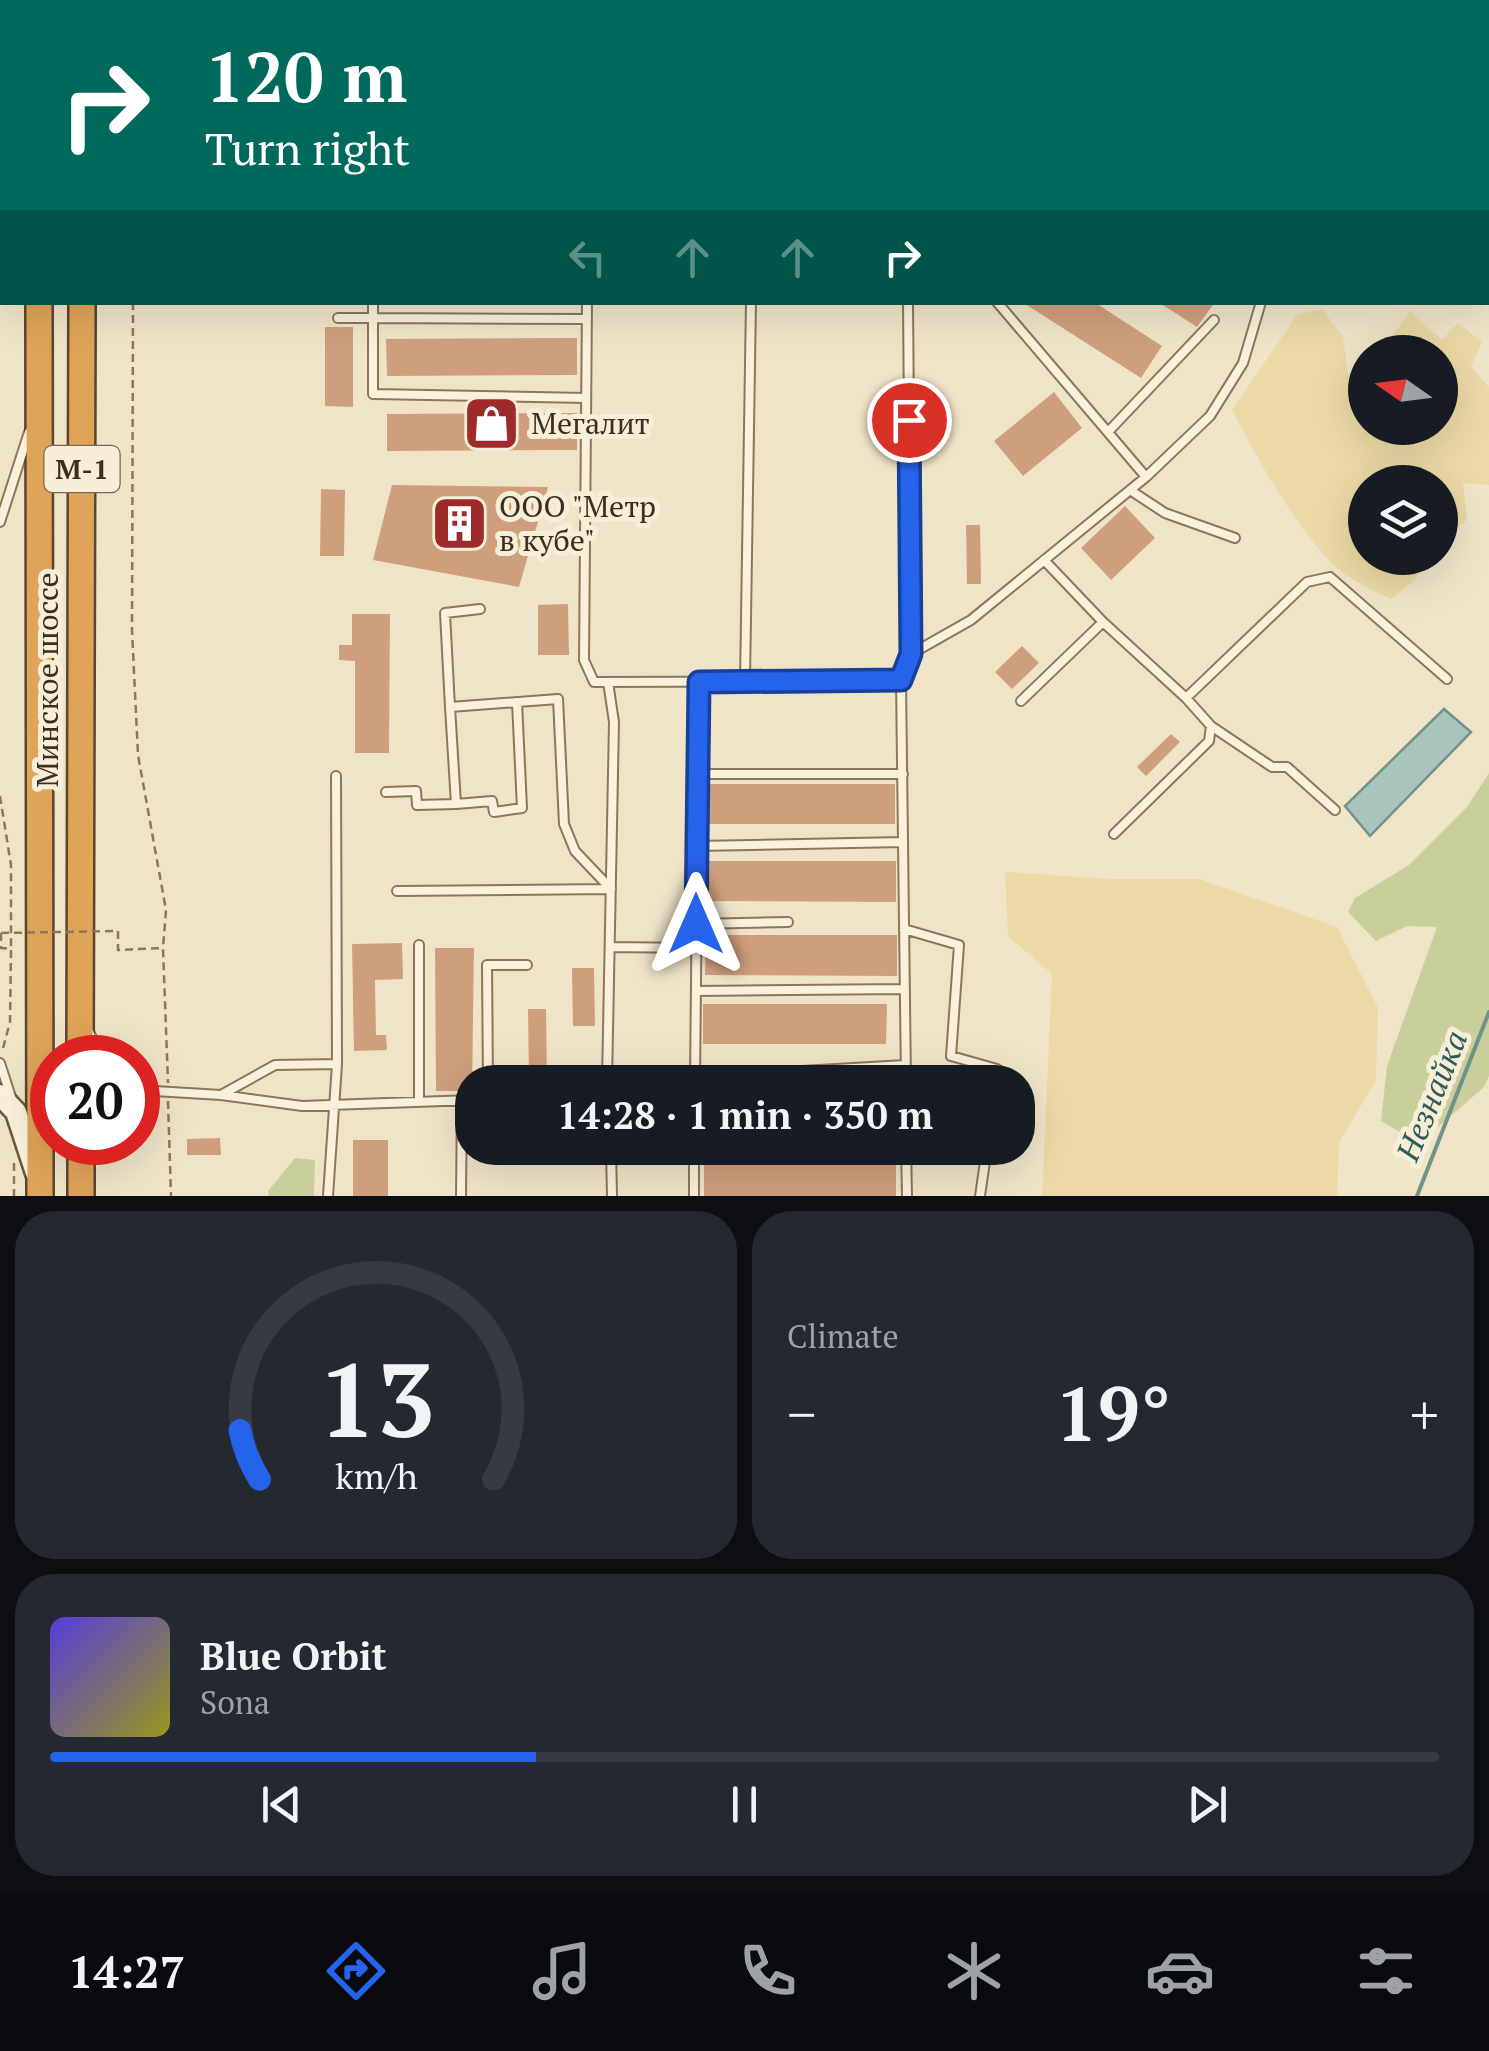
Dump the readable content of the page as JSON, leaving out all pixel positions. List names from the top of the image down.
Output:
{
  "streets": {
    "highway": ["М-1", "Минское шоссе"]
  },
  "water": ["Незнайка"],
  "places": {
    "shop": ["Мегалит"],
    "building": ["ООО \"Метр в кубе\""]
  },
  "north": "left",
  "page": {
    "turn": ["120 m", "Turn right"],
    "limit": "20",
    "trip": "14:28 · 1 min · 350 m",
    "tile": "Climate",
    "heat": ["−", "19°", "+"],
    "song": ["Blue Orbit", "Sona"],
    "tabs": "14:27",
    "gauge": ["13", "km/h"]
  }
}
